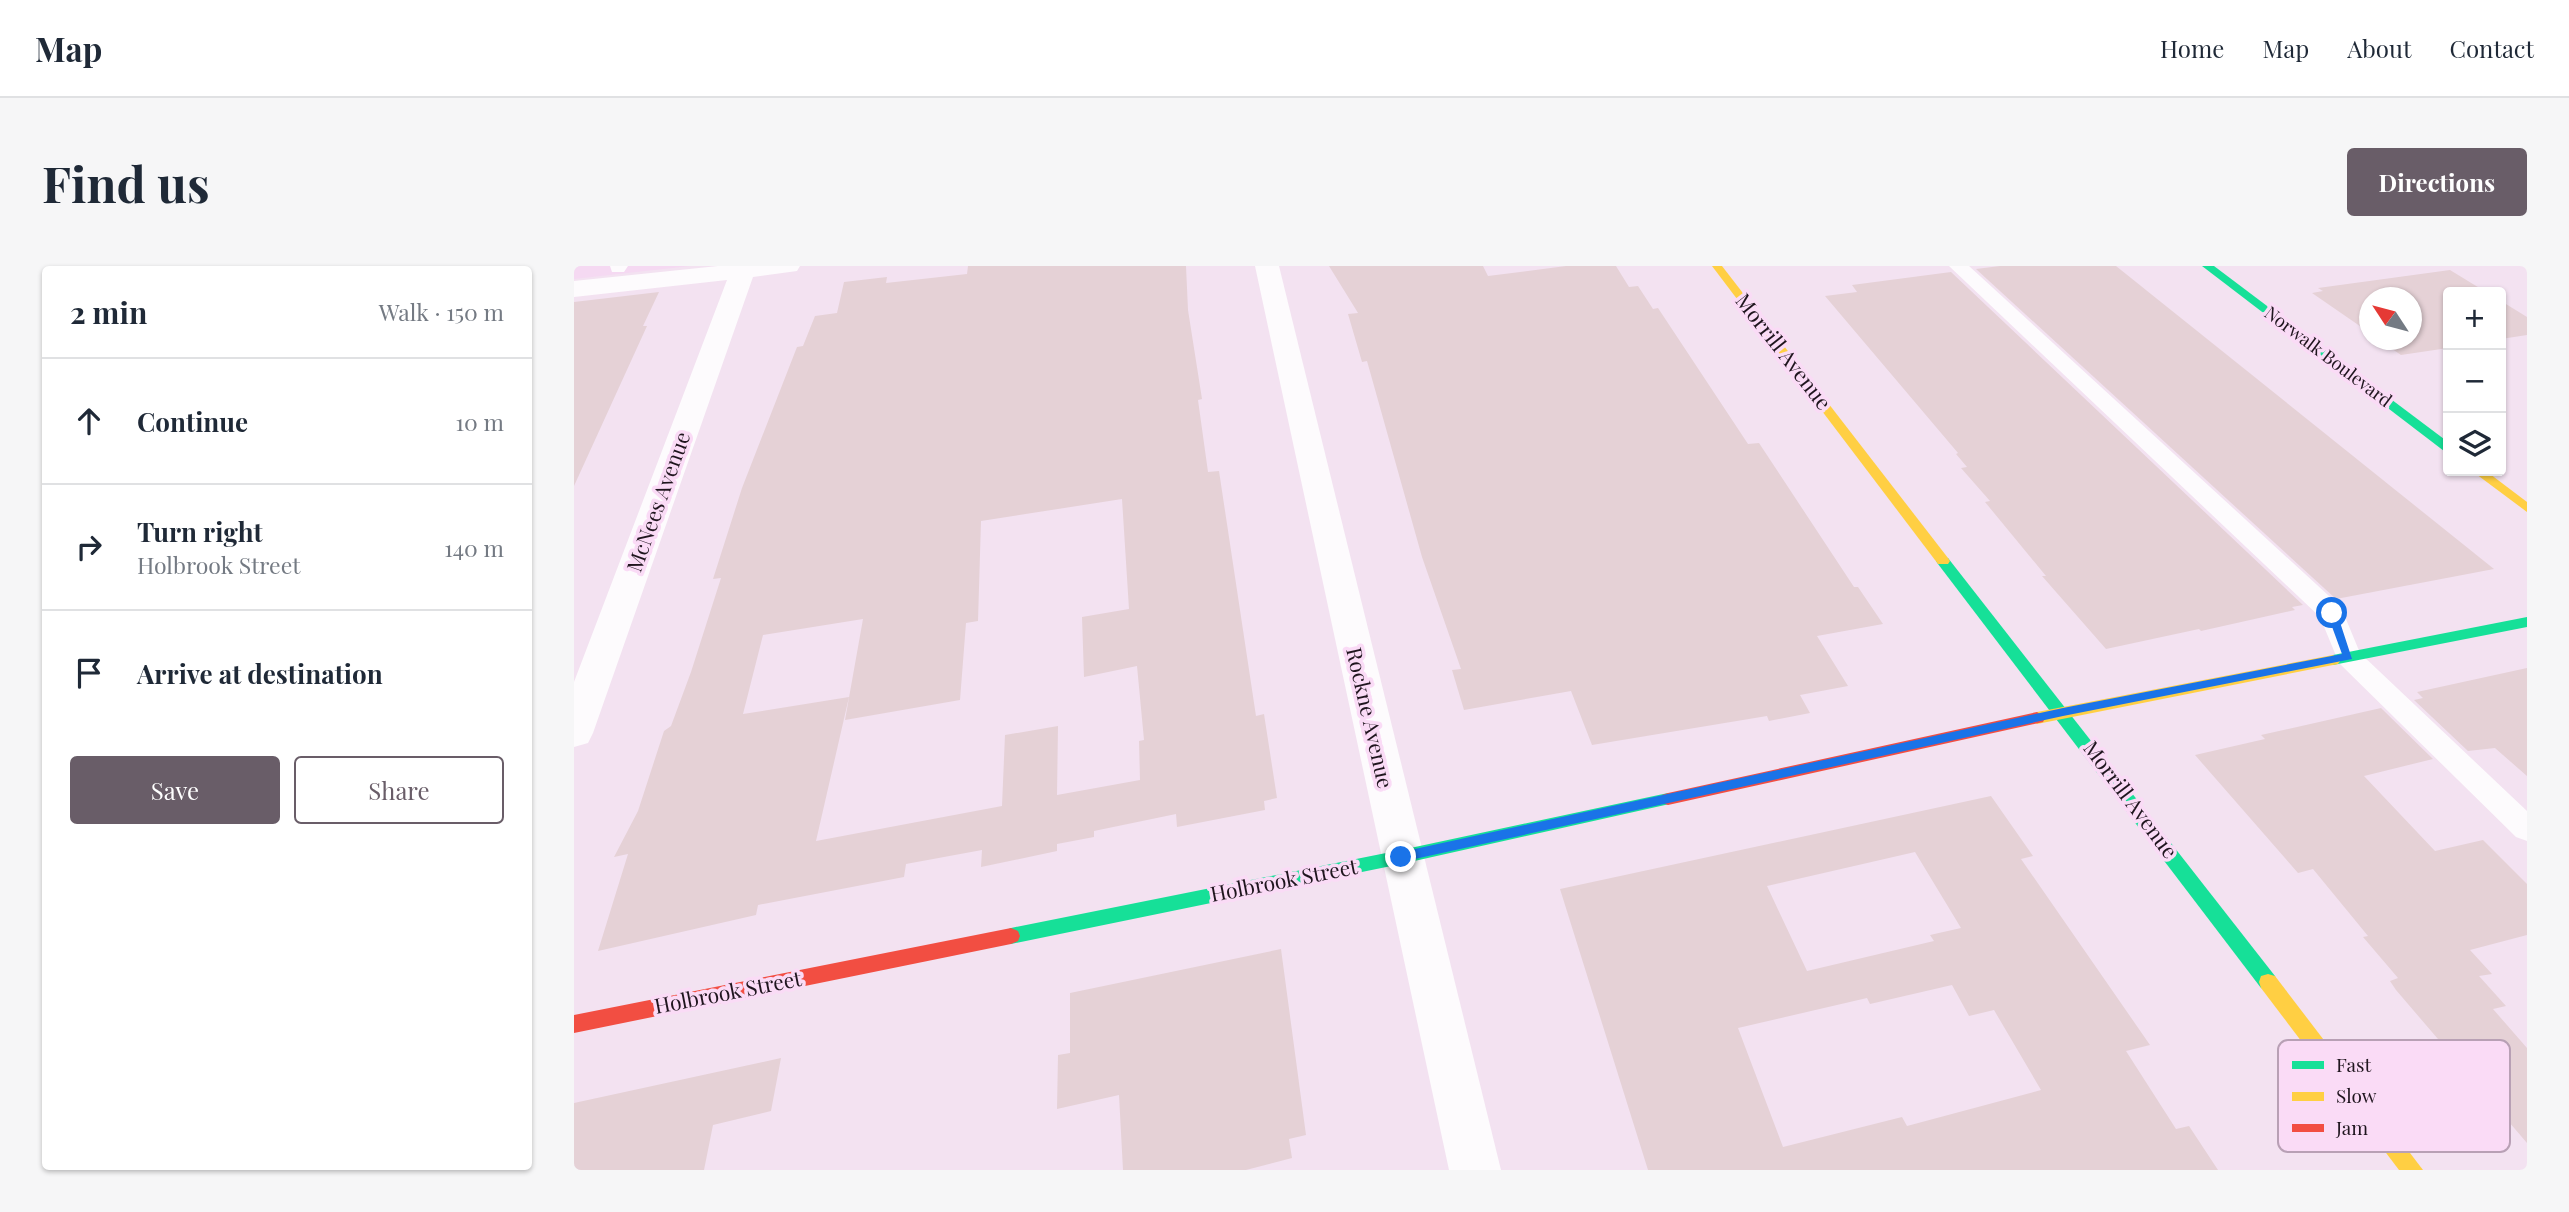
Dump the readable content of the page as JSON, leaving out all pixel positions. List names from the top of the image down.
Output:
{
  "streets": {
    "street": [
      "Morrill Avenue",
      "Norwalk Boulevard",
      "McNees Avenue",
      "Rockne Avenue",
      "Holbrook Street"
    ]
  },
  "crossings": [
    ["Morrill Avenue", "Holbrook Street"],
    ["Rockne Avenue", "Holbrook Street"]
  ],
  "legend": ["Fast", "Slow", "Jam"],
  "north": "top left",
  "page": {
    "header": "Map",
    "nav": [
      "Home",
      "Map",
      "About",
      "Contact"
    ],
    "buttons": [
      "Directions",
      ["Save", "Share"]
    ],
    "title": "Find us",
    "heading": ["2 min", "Walk · 150 m"],
    "map_buttons": ["+", "−"],
    "list": [
      ["Continue", "10 m"],
      ["Turn right", "Holbrook Street", "140 m"],
      "Arrive at destination"
    ]
  }
}
